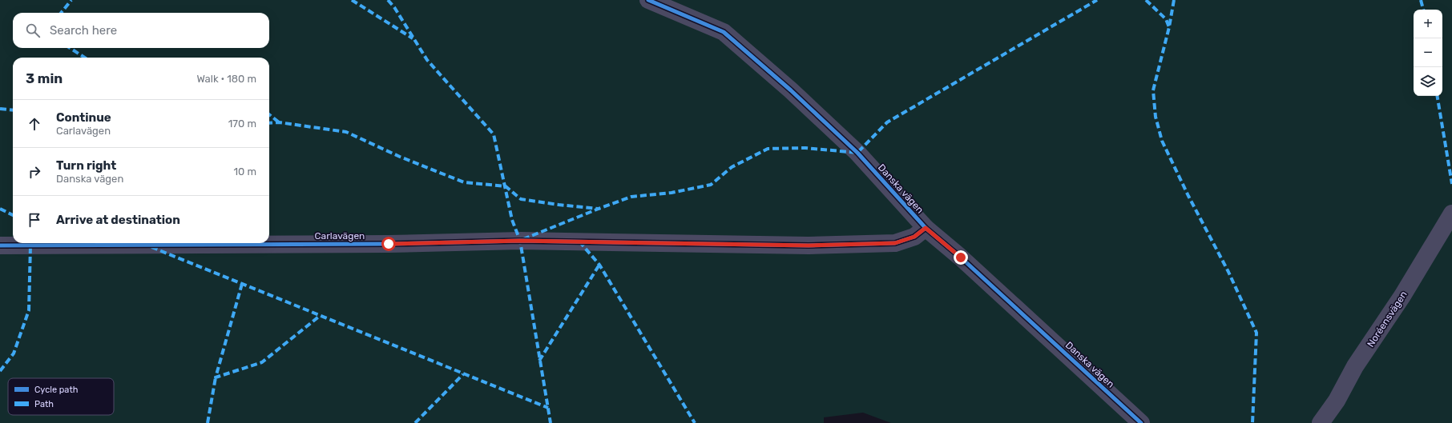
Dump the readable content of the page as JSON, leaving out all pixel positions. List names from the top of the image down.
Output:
{
  "streets": {
    "street": ["Danska vägen", "Carlavägen", "Noréensvägen"]
  },
  "crossings": [
    ["Danska vägen", "Carlavägen"]
  ],
  "legend": ["Cycle path", "Path"],
  "page": {
    "map_buttons": ["+", "−"],
    "search": "Search here",
    "heading": ["3 min", "Walk · 180 m"],
    "list": [
      ["Continue", "Carlavägen", "170 m"],
      ["Turn right", "Danska vägen", "10 m"],
      "Arrive at destination"
    ]
  }
}
